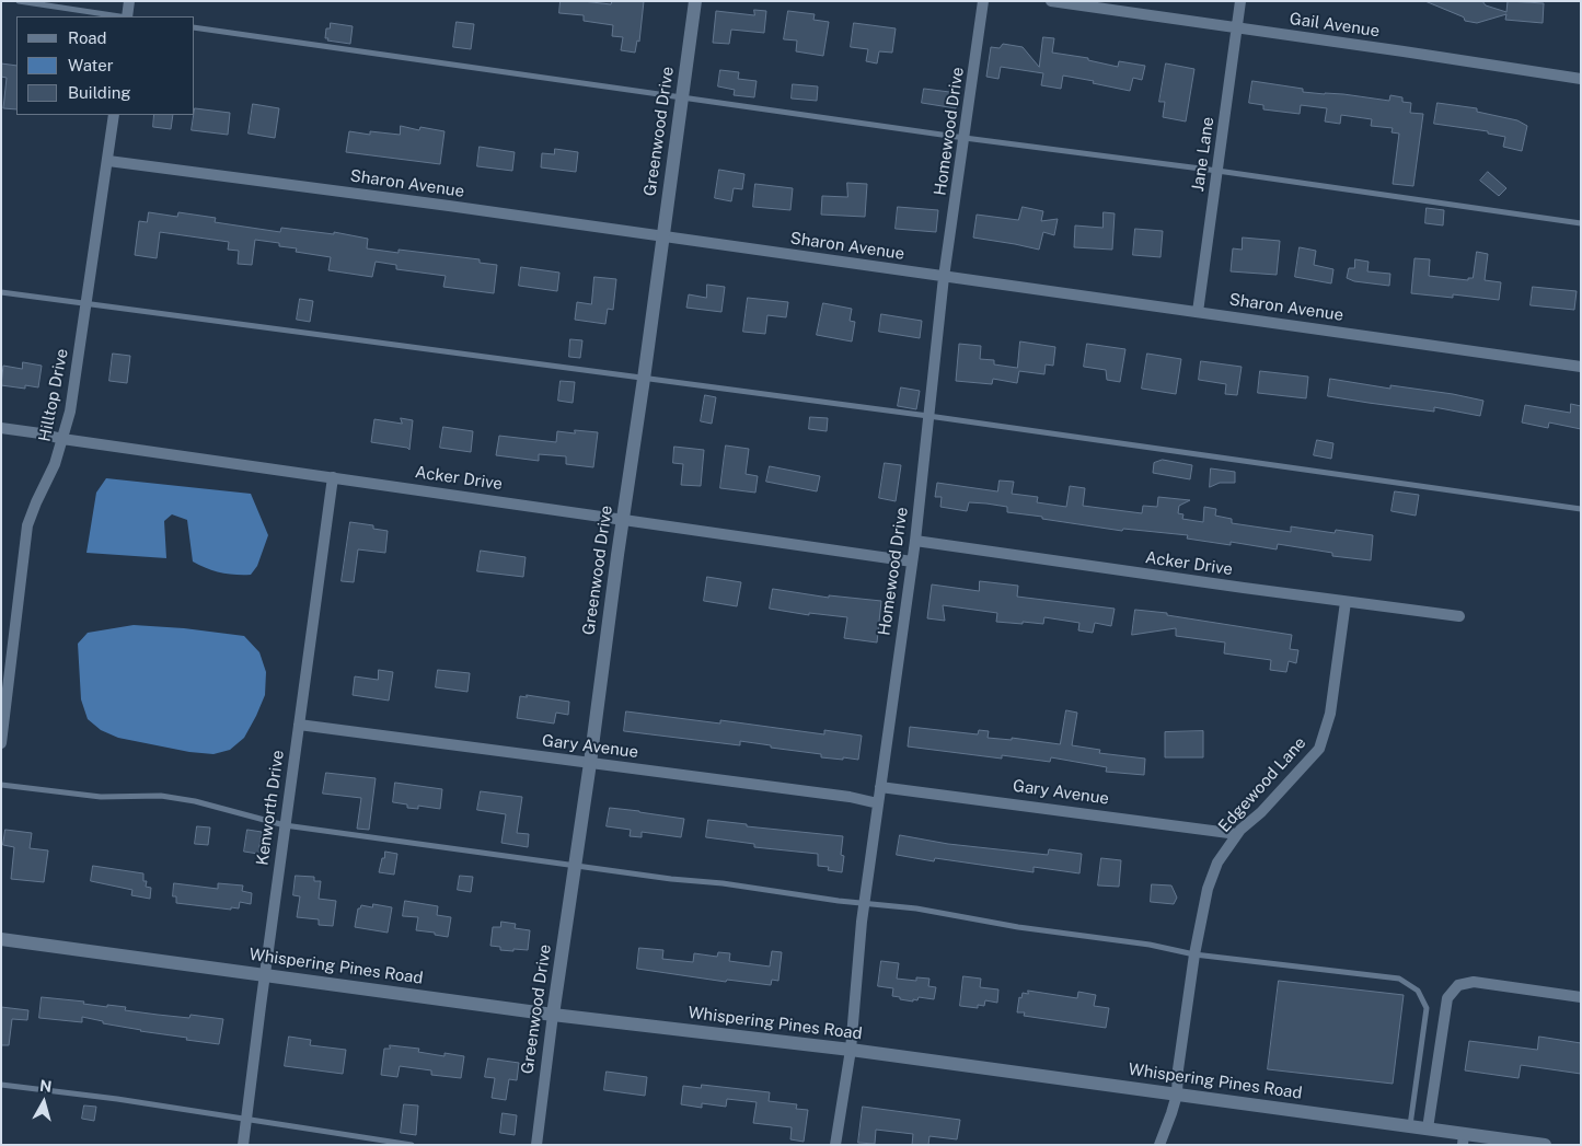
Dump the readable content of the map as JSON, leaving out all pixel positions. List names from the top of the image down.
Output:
{
  "streets": {
    "street": [
      "Gail Avenue",
      "Greenwood Drive",
      "Homewood Drive",
      "Jane Lane",
      "Sharon Avenue",
      "Hilltop Drive",
      "Acker Drive",
      "Gary Avenue",
      "Edgewood Lane",
      "Kenworth Drive",
      "Whispering Pines Road"
    ]
  },
  "crossings": [
    ["Gail Avenue", "Jane Lane"],
    ["Greenwood Drive", "Sharon Avenue"],
    ["Greenwood Drive", "Acker Drive"],
    ["Greenwood Drive", "Gary Avenue"],
    ["Greenwood Drive", "Whispering Pines Road"],
    ["Homewood Drive", "Sharon Avenue"],
    ["Homewood Drive", "Acker Drive"],
    ["Homewood Drive", "Gary Avenue"],
    ["Homewood Drive", "Whispering Pines Road"],
    ["Jane Lane", "Sharon Avenue"],
    ["Sharon Avenue", "Hilltop Drive"],
    ["Hilltop Drive", "Acker Drive"],
    ["Acker Drive", "Edgewood Lane"],
    ["Acker Drive", "Kenworth Drive"],
    ["Gary Avenue", "Edgewood Lane"],
    ["Gary Avenue", "Kenworth Drive"],
    ["Edgewood Lane", "Whispering Pines Road"],
    ["Kenworth Drive", "Whispering Pines Road"]
  ],
  "legend": ["Road", "Water", "Building"],
  "north": "top"
}
